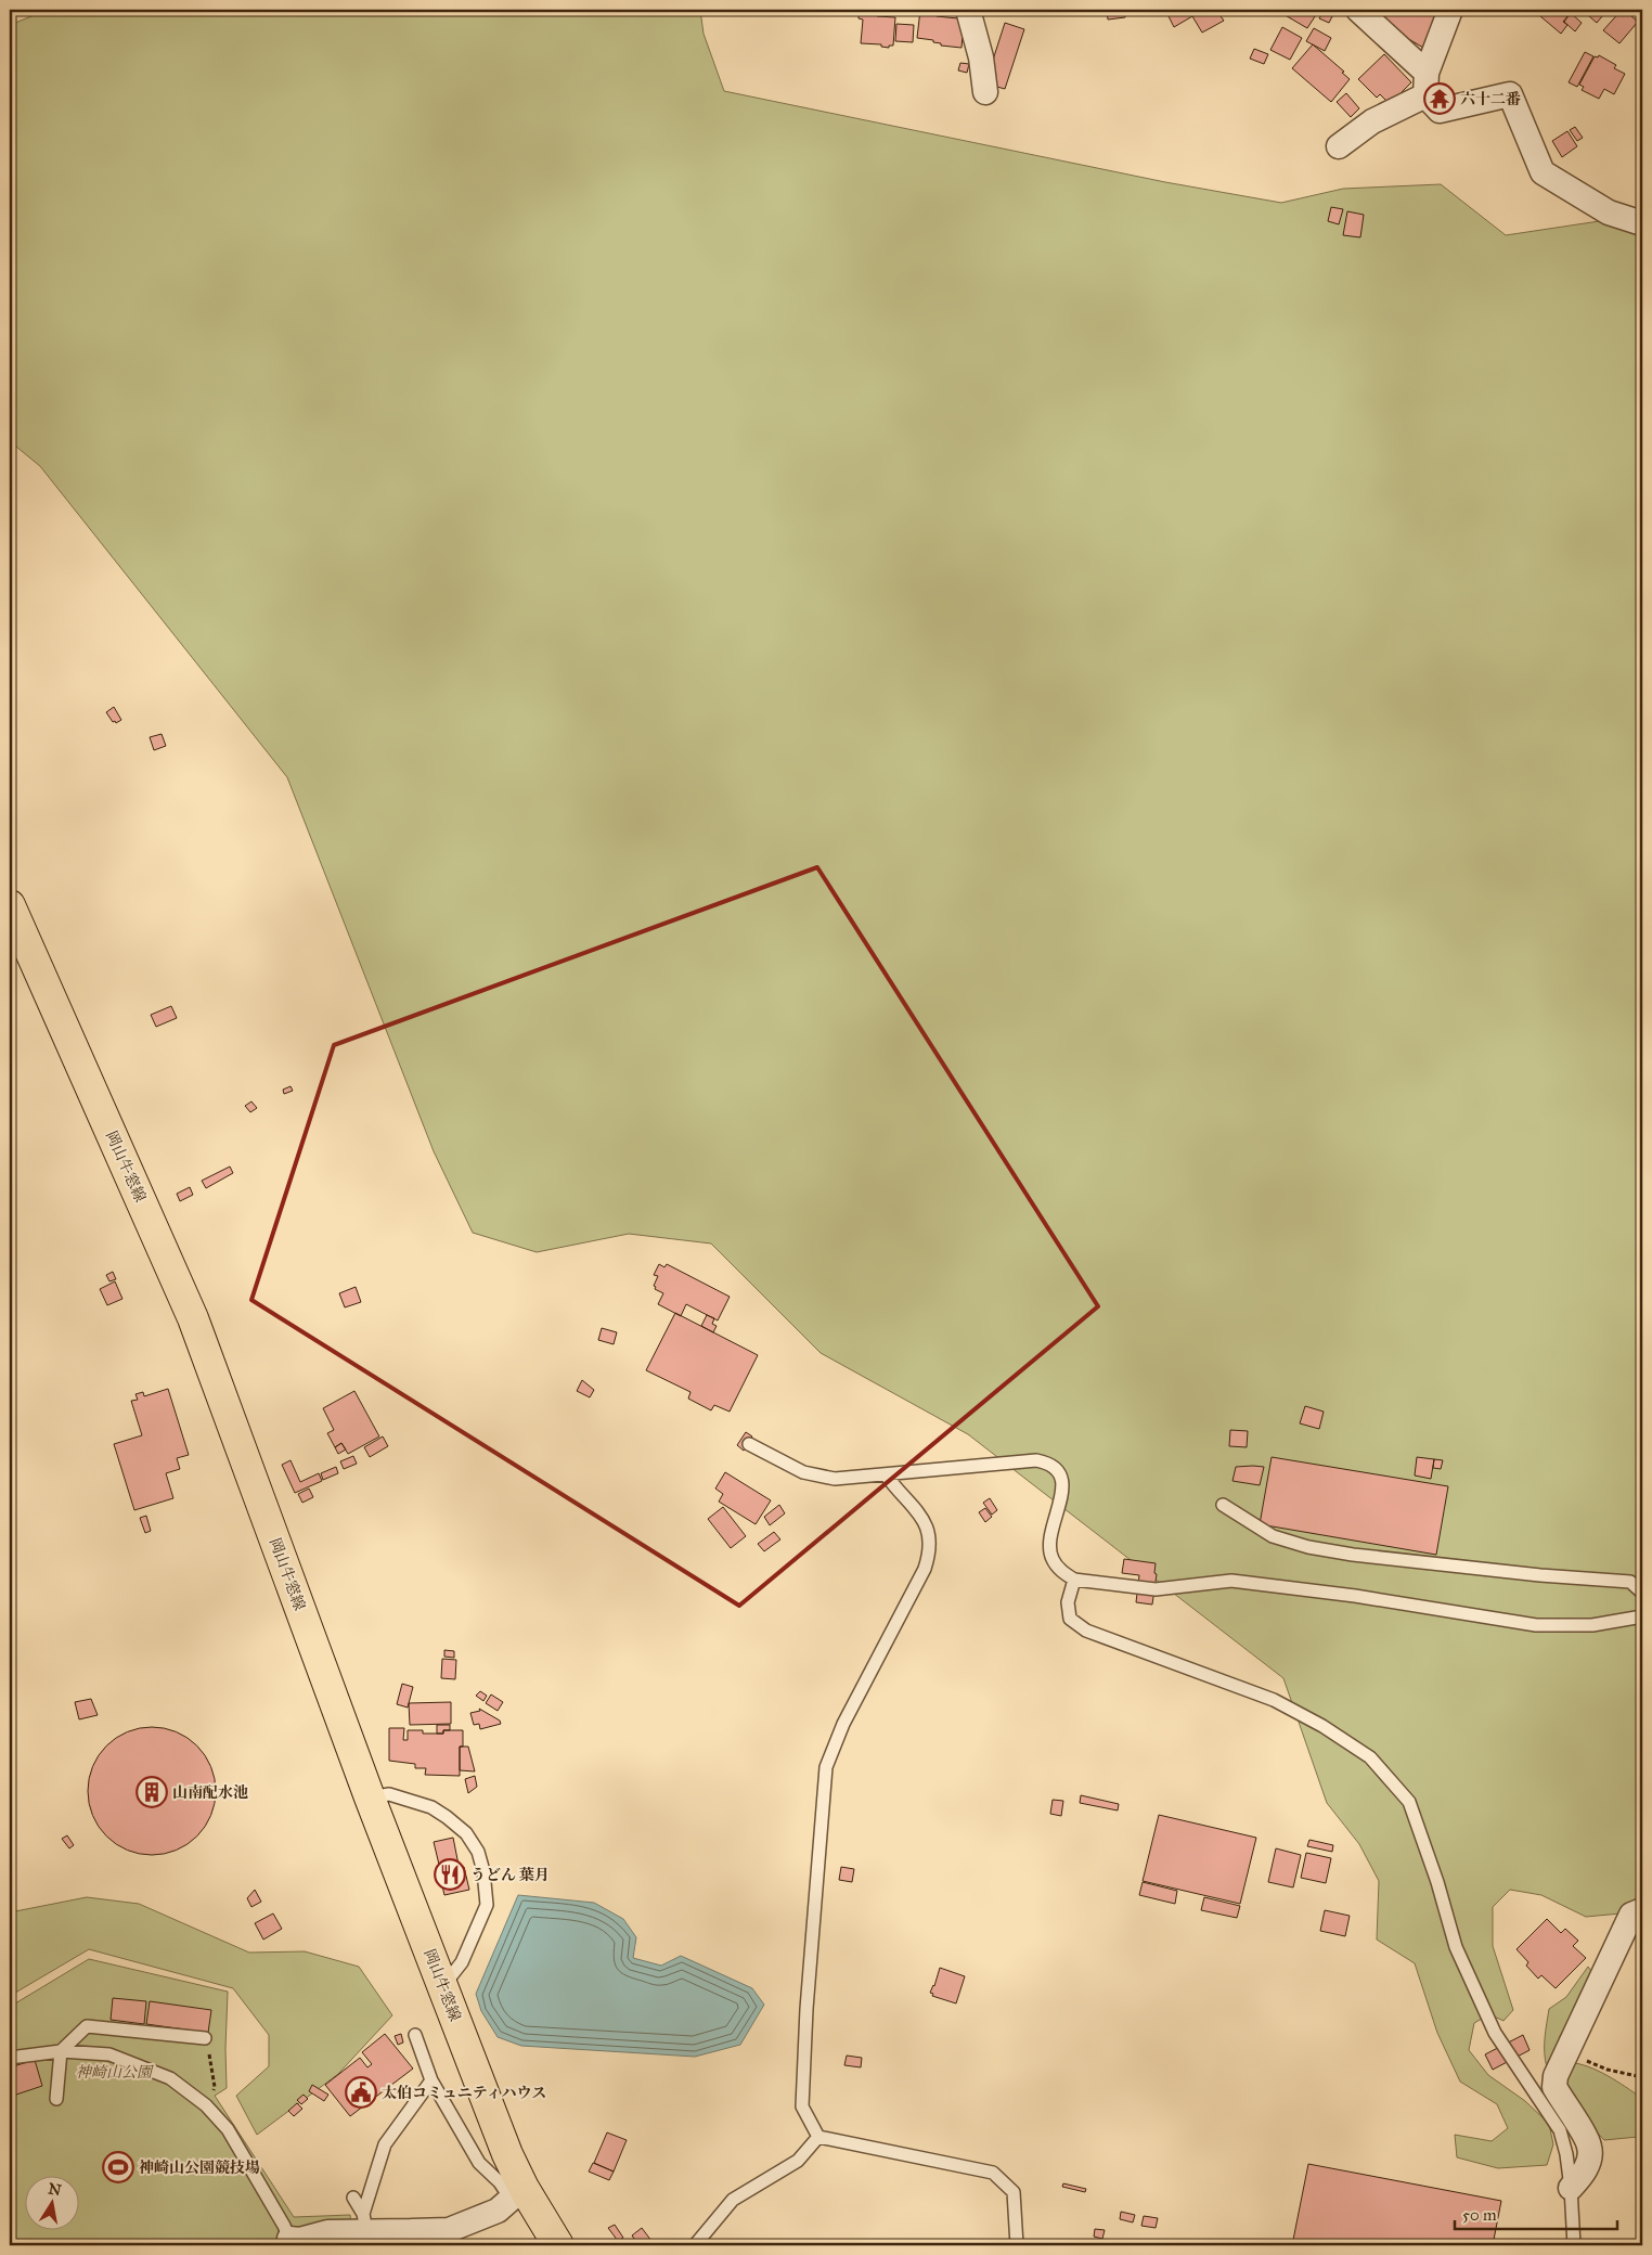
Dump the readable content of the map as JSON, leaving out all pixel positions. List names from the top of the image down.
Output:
{
  "streets": {
    "main road": ["岡山牛窓線"]
  },
  "parks": ["神崎山公園"],
  "places": {
    "temple": ["六十二番"],
    "building": ["山南配水池"],
    "restaurant": ["うどん 葉月"],
    "public building": ["太伯コミュニティハウス"],
    "sports": ["神崎山公園競技場"]
  },
  "scale_bar": "50 m",
  "north": "top"
}
